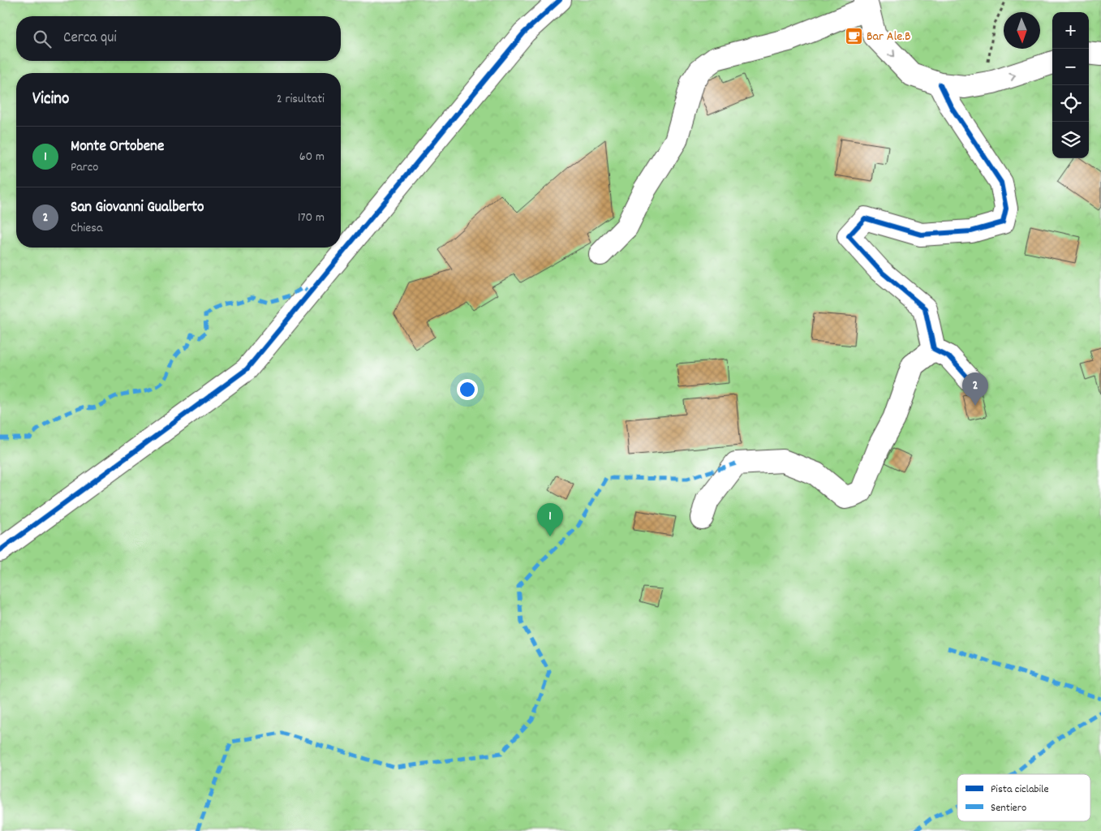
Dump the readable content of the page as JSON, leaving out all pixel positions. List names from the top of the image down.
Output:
{
  "places": {
    "cafe": ["Bar Ale.B"]
  },
  "legend": ["Pista ciclabile", "Sentiero"],
  "north": "bottom",
  "page": {
    "map_buttons": ["+", "−"],
    "search": "Cerca qui",
    "heading": ["Vicino", "2 risultati"],
    "list": [
      {
        "mark": "1",
        "name": "Monte Ortobene",
        "note": "Parco",
        "value": "60 m"
      },
      {
        "mark": "2",
        "name": "San Giovanni Gualberto",
        "note": "Chiesa",
        "value": "170 m"
      }
    ],
    "pins": ["2", "1"]
  }
}
